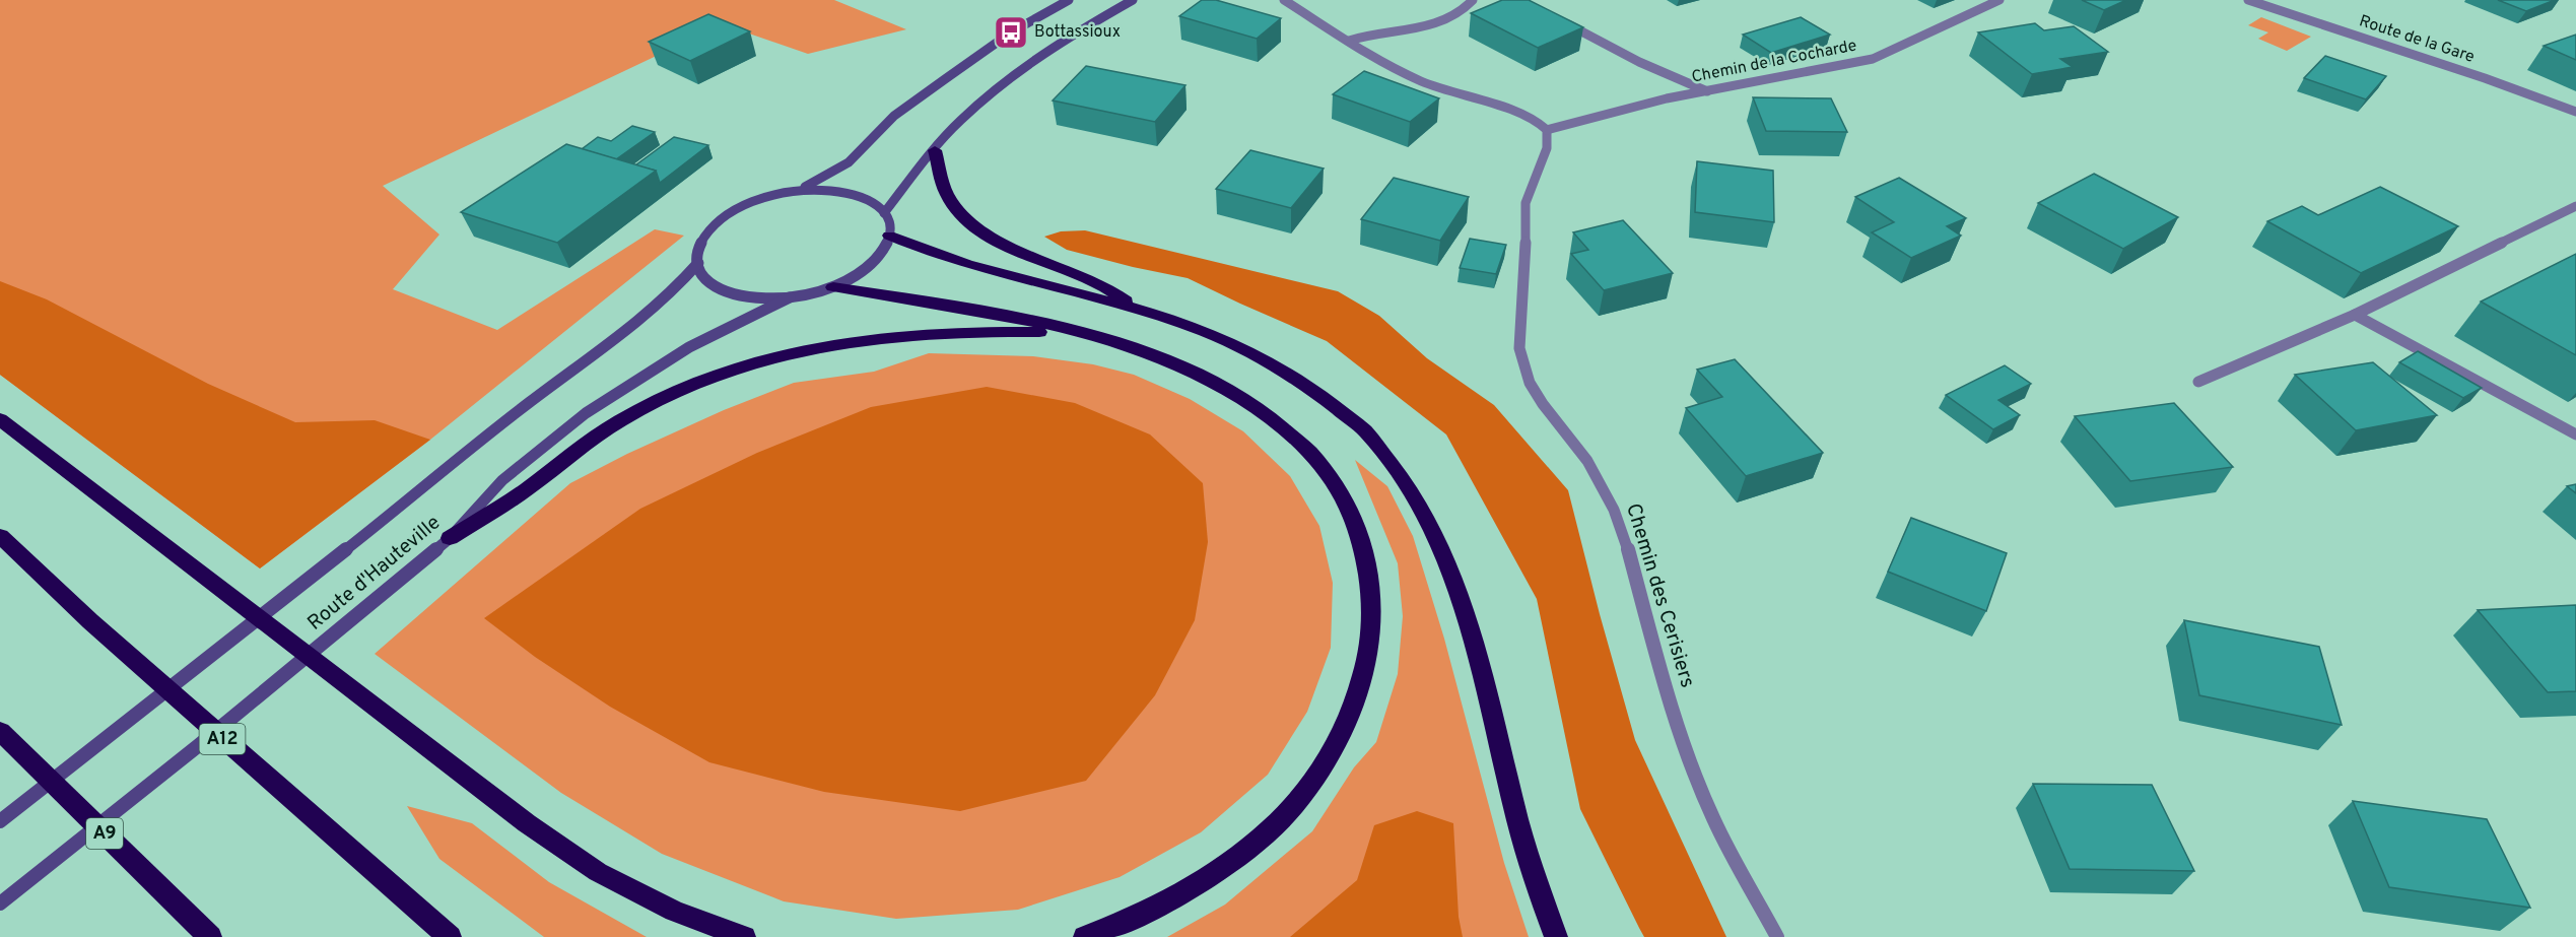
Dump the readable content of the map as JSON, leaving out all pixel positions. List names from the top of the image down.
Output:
{
  "streets": {
    "highway": ["A12", "A9"],
    "main road": ["Route d'Hauteville"],
    "street": ["Route de la Gare", "Chemin de la Cocharde", "Chemin des Cerisiers"]
  },
  "crossings": [
    ["Chemin de la Cocharde", "Chemin des Cerisiers"]
  ],
  "places": {
    "bus stop": ["Bottassioux"]
  }
}
